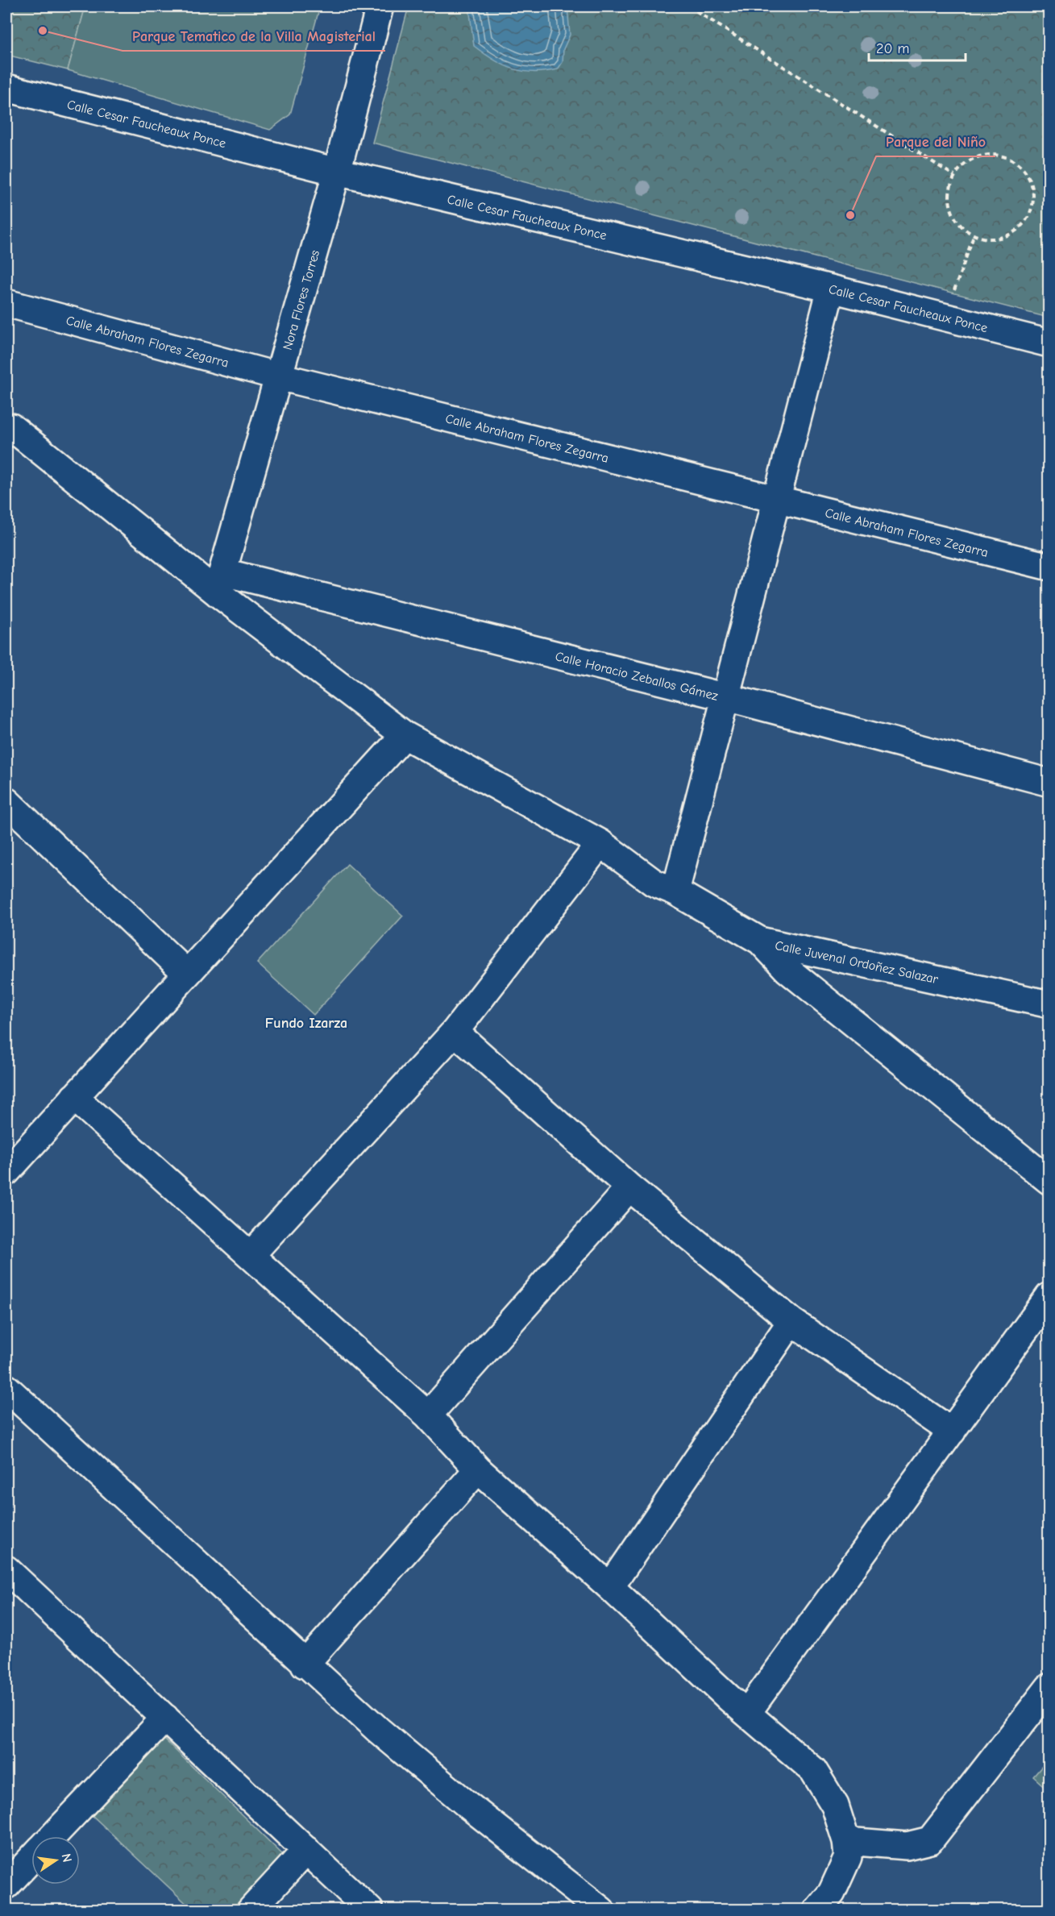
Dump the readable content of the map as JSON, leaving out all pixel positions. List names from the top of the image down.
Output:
{
  "streets": {
    "street": [
      "Calle Cesar Faucheaux Ponce",
      "Nora Flores Torres",
      "Calle Abraham Flores Zegarra",
      "Calle Horacio Zeballos Gámez",
      "Calle Juvenal Ordoñez Salazar"
    ]
  },
  "crossings": [
    ["Calle Cesar Faucheaux Ponce", "Nora Flores Torres"],
    ["Nora Flores Torres", "Calle Abraham Flores Zegarra"],
    ["Nora Flores Torres", "Calle Horacio Zeballos Gámez"],
    ["Nora Flores Torres", "Calle Juvenal Ordoñez Salazar"],
    ["Calle Horacio Zeballos Gámez", "Calle Juvenal Ordoñez Salazar"]
  ],
  "districts": ["Fundo Izarza"],
  "places": ["Parque Tematico de la Villa Magisterial", "Parque del Niño"],
  "scale_bar": "20 m",
  "north": "right"
}
